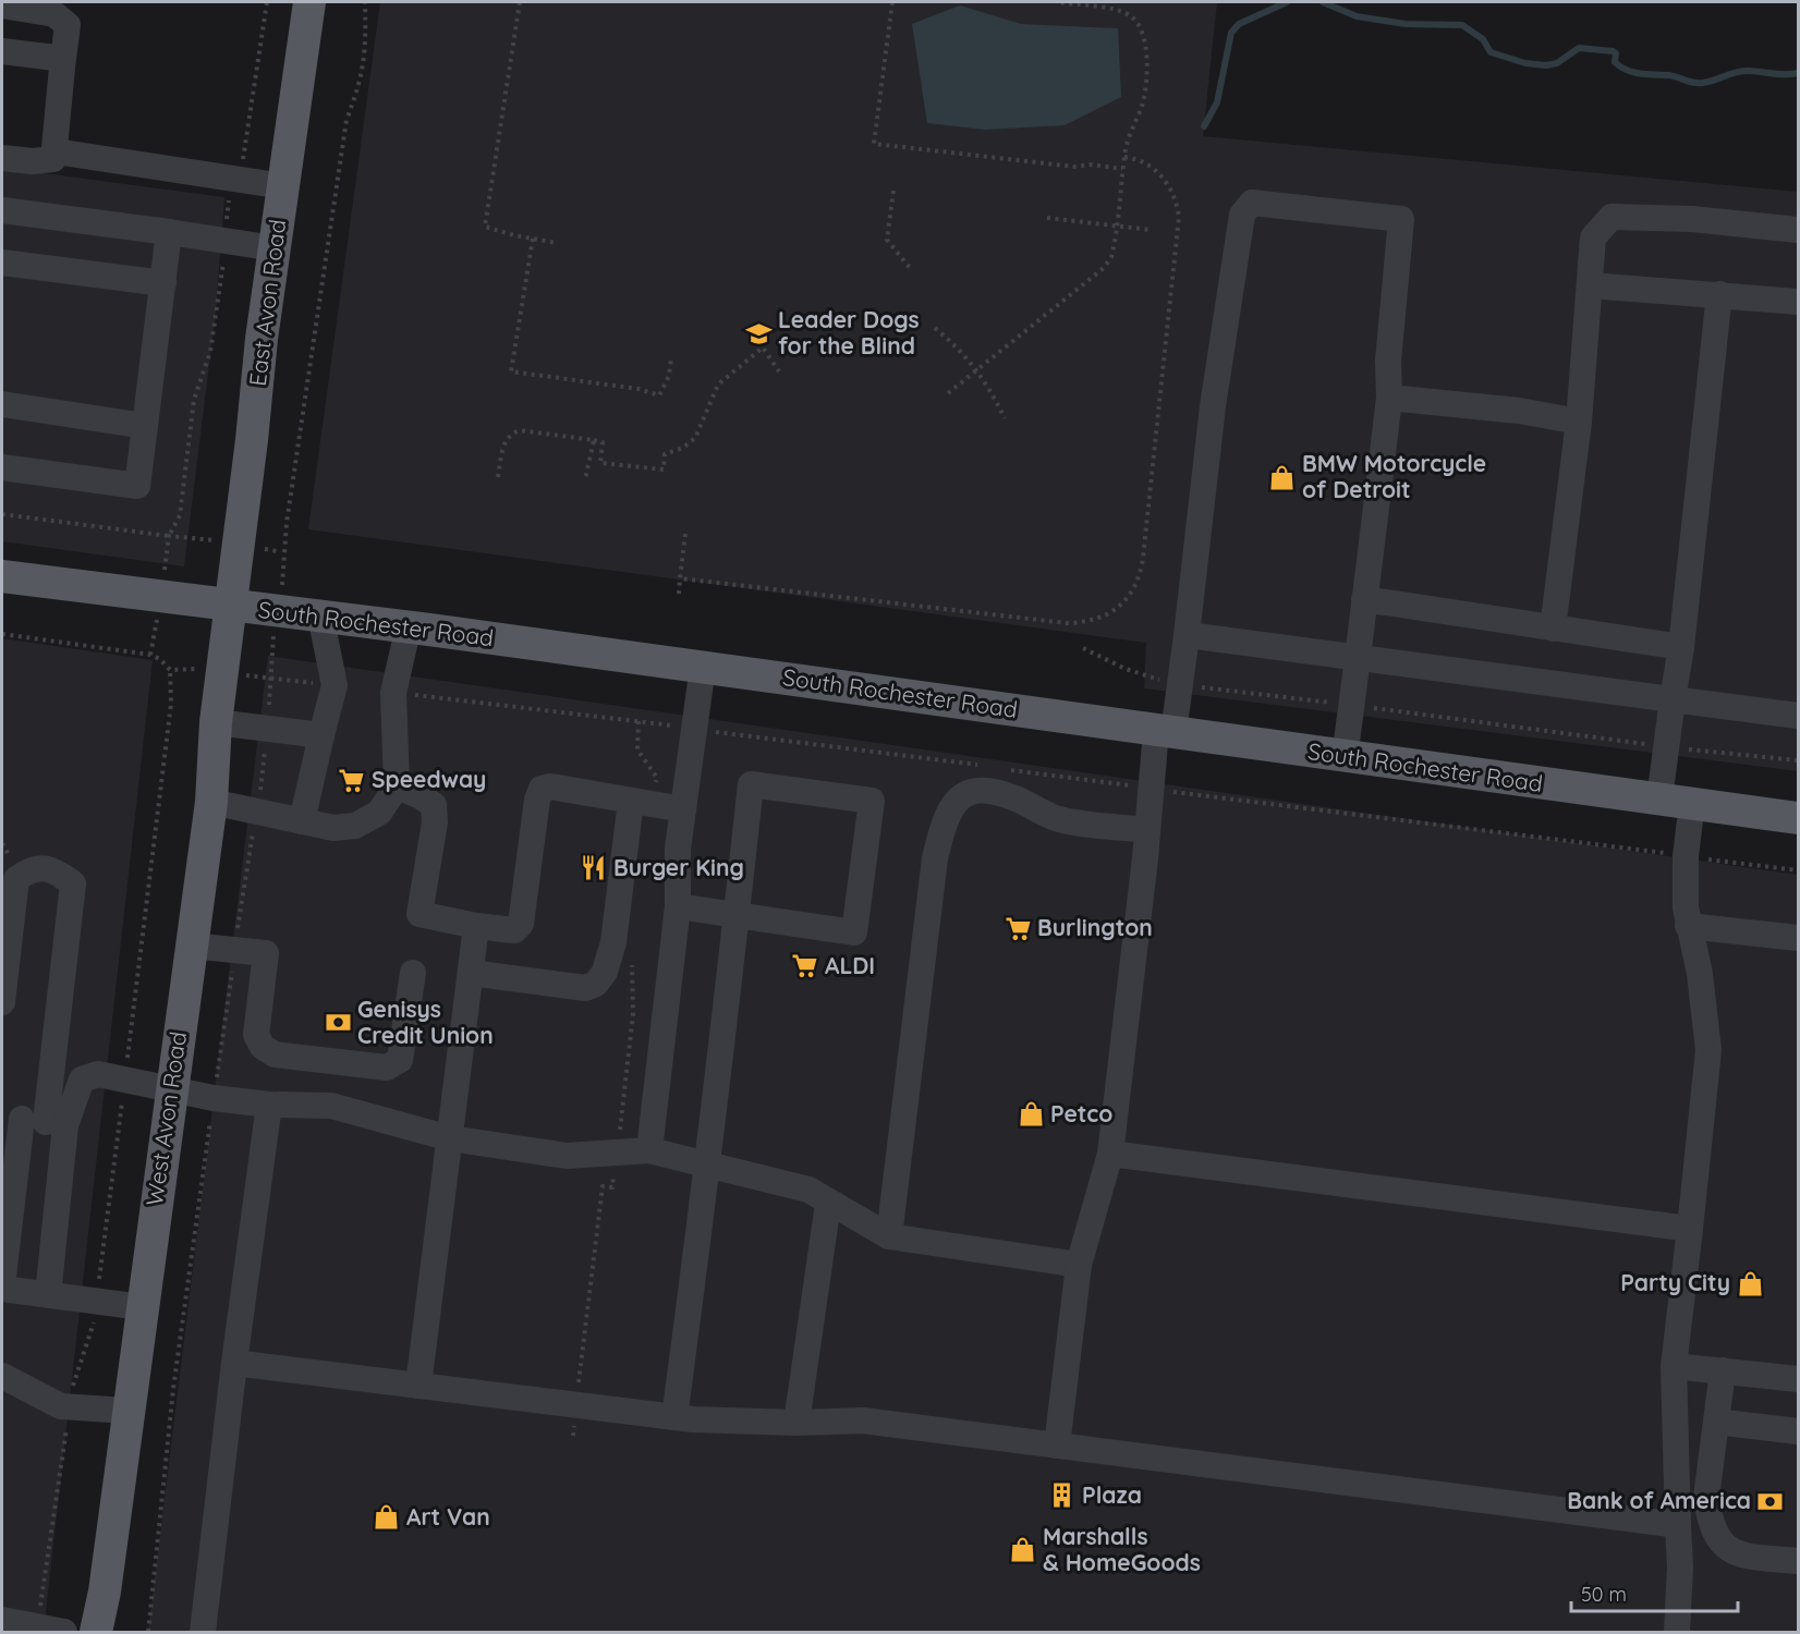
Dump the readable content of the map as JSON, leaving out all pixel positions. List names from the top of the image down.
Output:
{
  "streets": {
    "main road": ["East Avon Road", "South Rochester Road", "West Avon Road"]
  },
  "crossings": [
    ["East Avon Road", "South Rochester Road"],
    ["East Avon Road", "West Avon Road"],
    ["South Rochester Road", "West Avon Road"]
  ],
  "places": {
    "school or university": ["Leader Dogs for the Blind"],
    "shop": [
      "BMW Motorcycle of Detroit",
      "Petco",
      "Party City",
      "Art Van",
      "Marshalls & HomeGoods"
    ],
    "supermarket": ["Speedway", "Burlington", "ALDI"],
    "restaurant": ["Burger King"],
    "bank": ["Genisys Credit Union", "Bank of America"],
    "building": ["Plaza"]
  },
  "scale_bar": "50 m"
}
